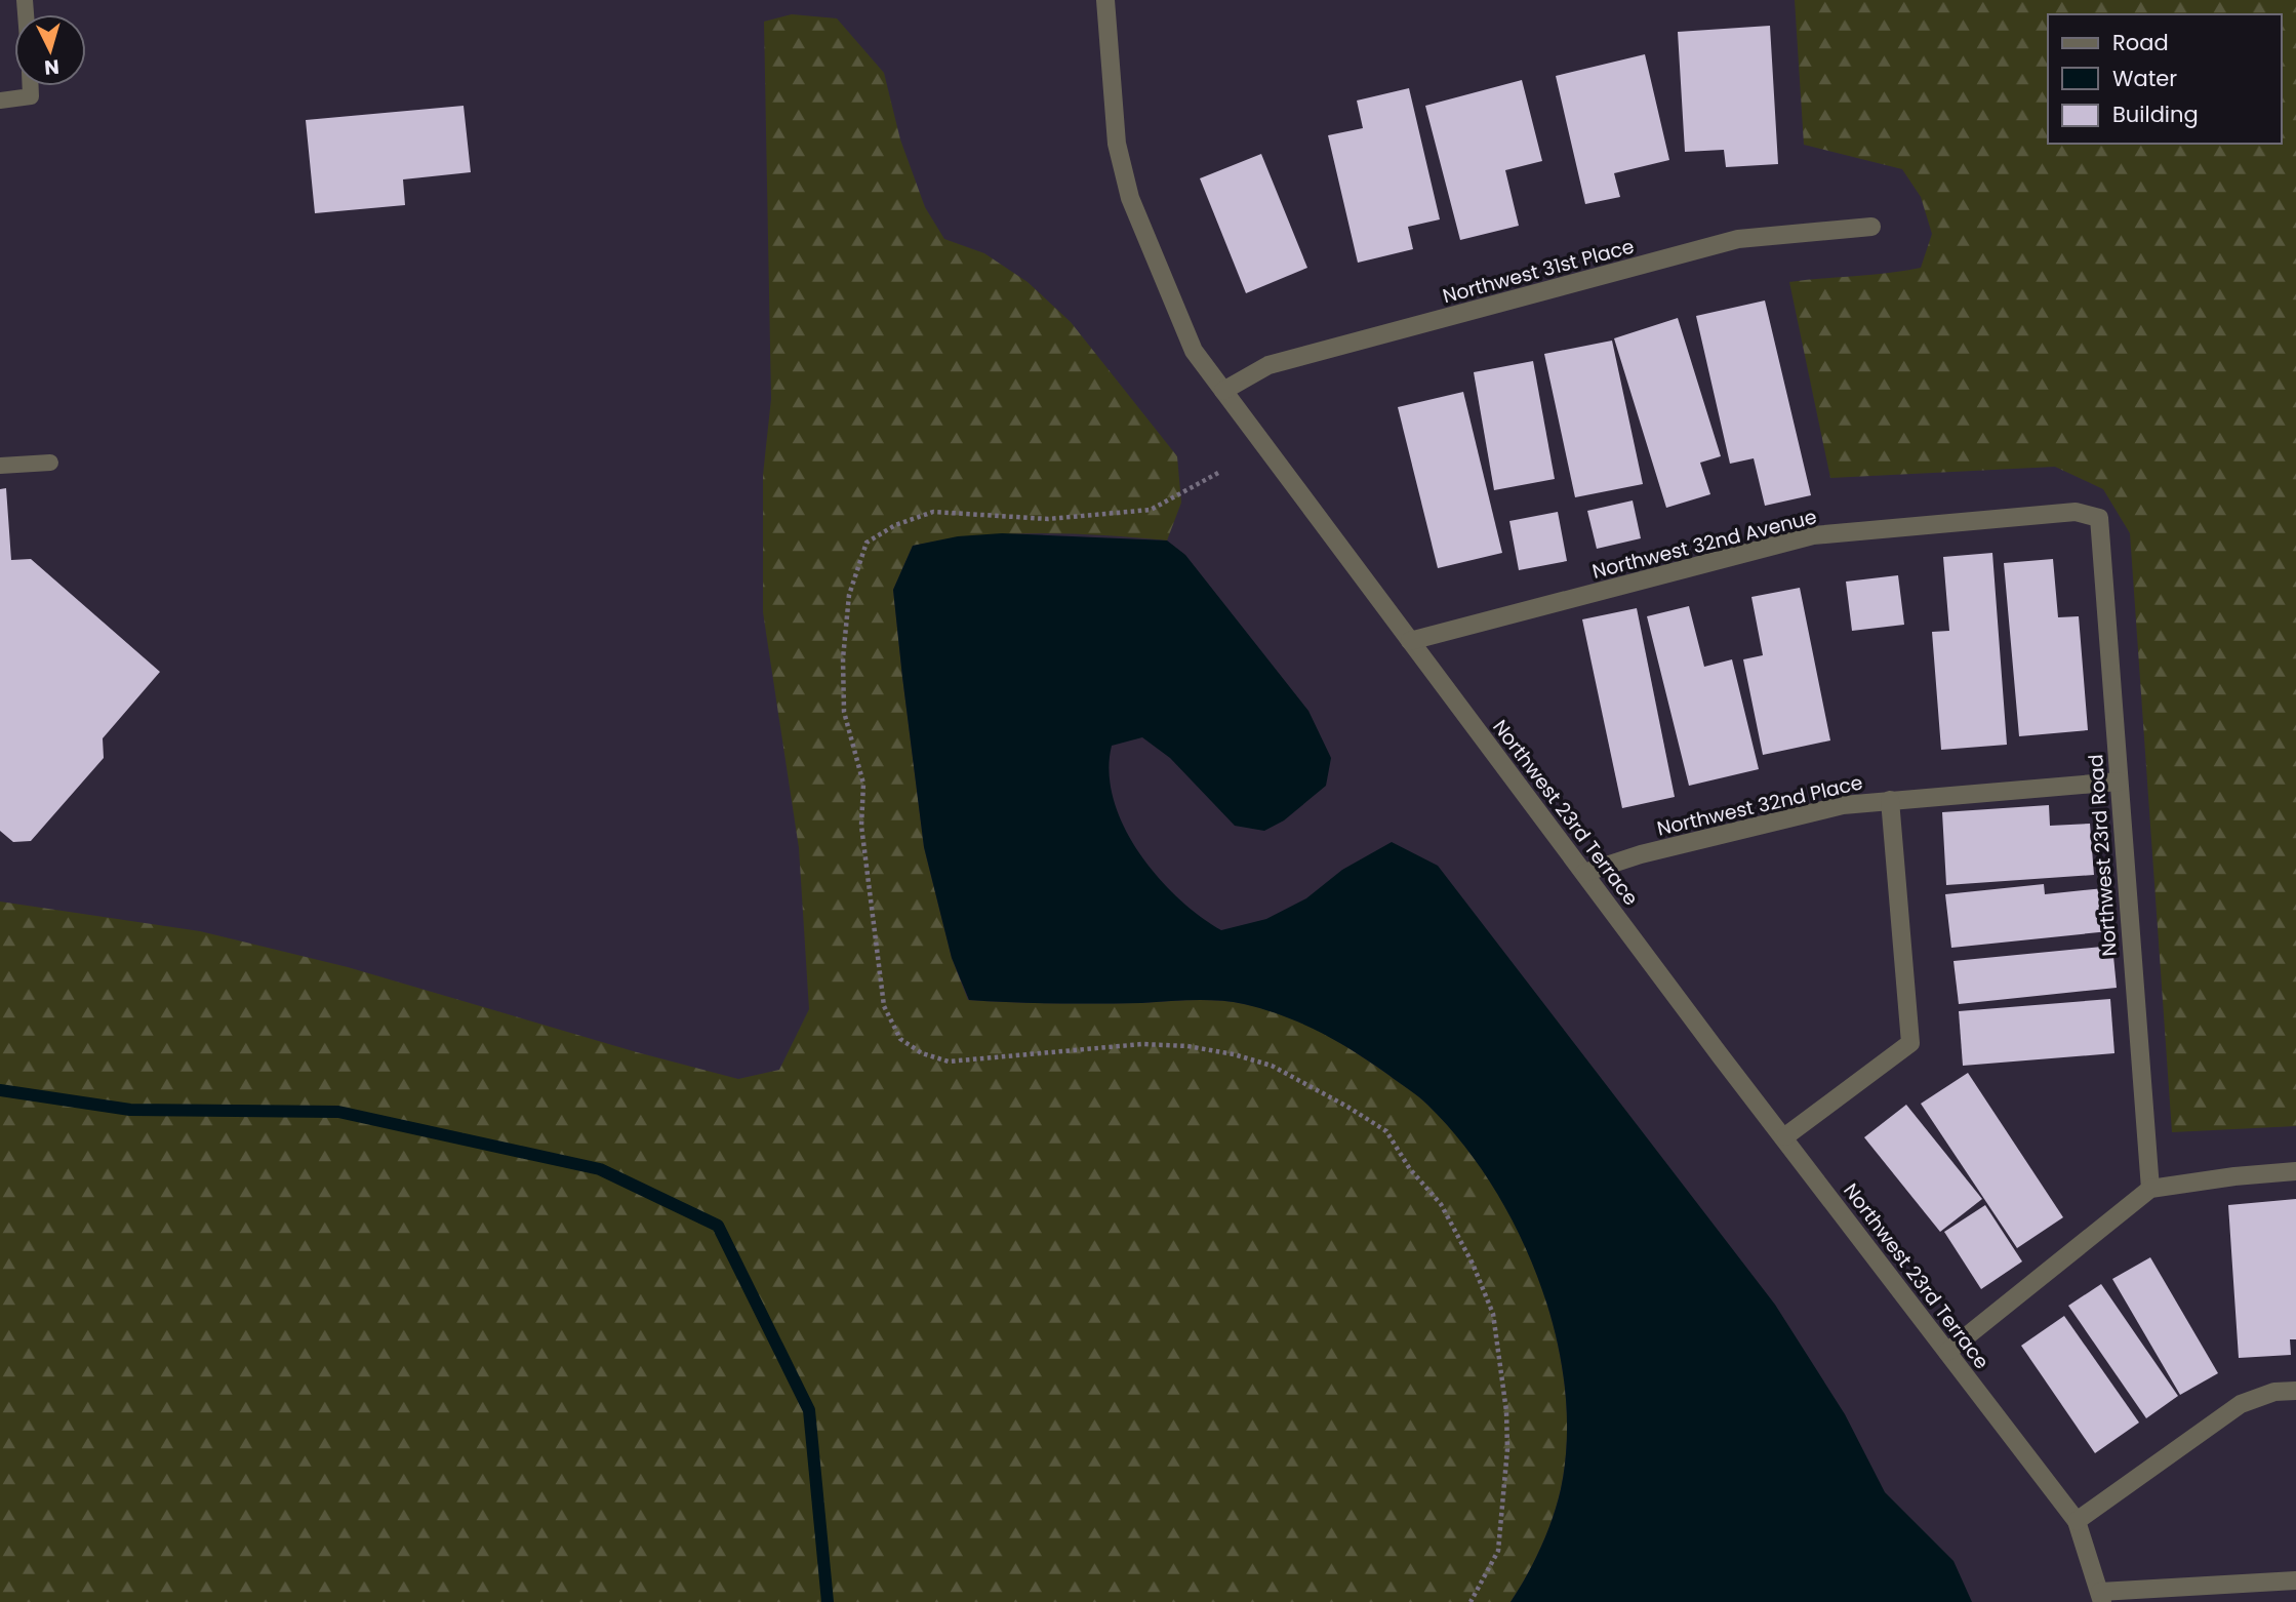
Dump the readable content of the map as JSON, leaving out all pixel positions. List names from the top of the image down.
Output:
{
  "streets": {
    "street": [
      "Northwest 31st Place",
      "Northwest 32nd Avenue",
      "Northwest 32nd Place",
      "Northwest 23rd Terrace",
      "Northwest 23rd Road"
    ]
  },
  "crossings": [
    ["Northwest 31st Place", "Northwest 23rd Terrace"],
    ["Northwest 32nd Avenue", "Northwest 23rd Terrace"],
    ["Northwest 32nd Avenue", "Northwest 23rd Road"],
    ["Northwest 32nd Place", "Northwest 23rd Terrace"],
    ["Northwest 32nd Place", "Northwest 23rd Road"]
  ],
  "legend": ["Road", "Water", "Building"],
  "north": "bottom"
}
